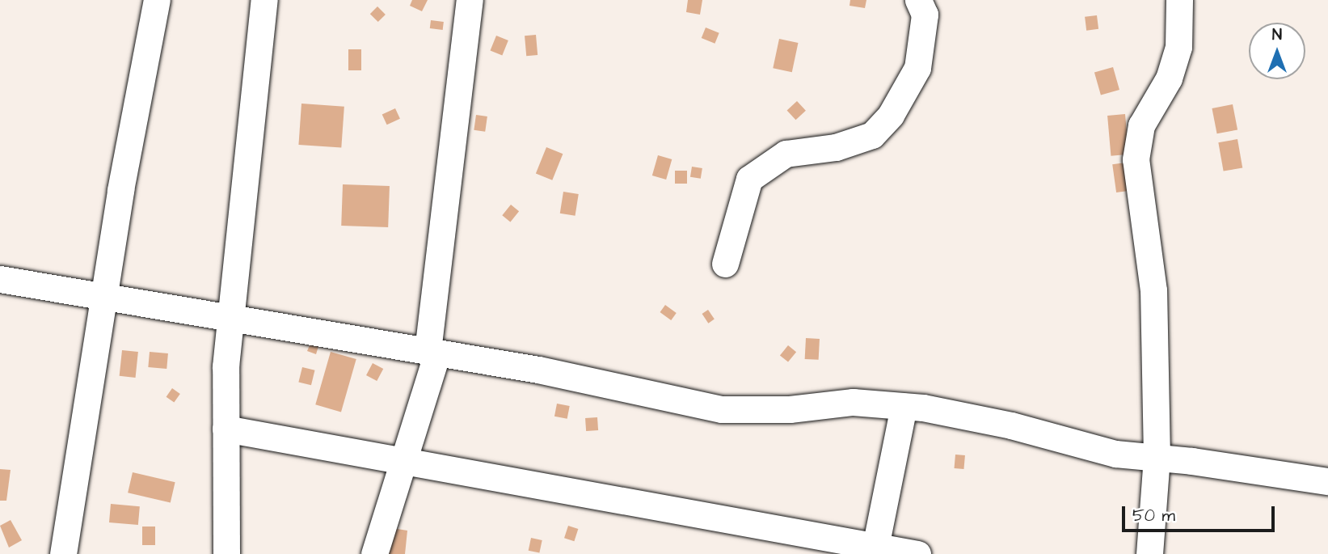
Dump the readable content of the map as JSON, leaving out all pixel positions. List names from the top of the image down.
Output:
{
  "scale_bar": "50 m",
  "north": "top"
}
